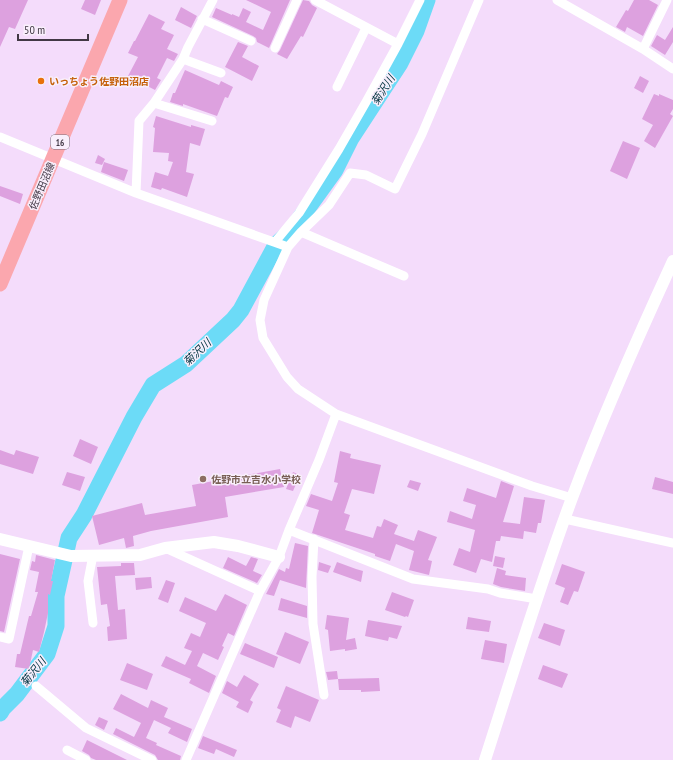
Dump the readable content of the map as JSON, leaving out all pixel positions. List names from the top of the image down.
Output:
{
  "streets": {
    "main road": ["16", "佐野田沼線"]
  },
  "water": ["菊沢川"],
  "places": ["いっちょう佐野田沼店", "佐野市立吉水小学校"],
  "scale_bar": "50 m"
}
